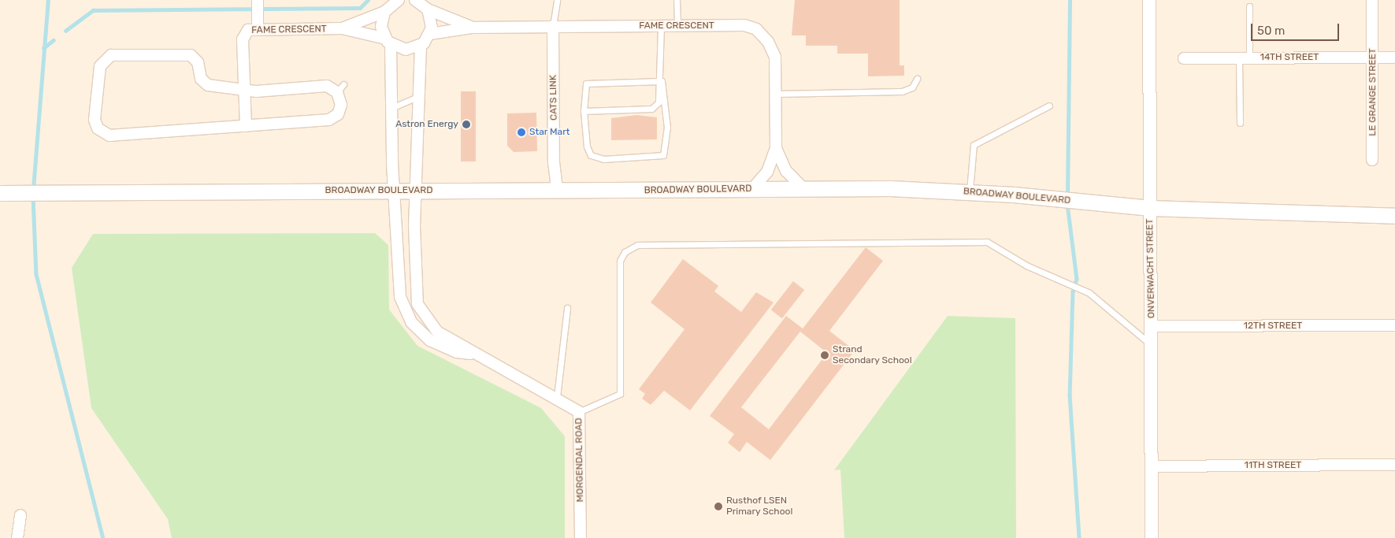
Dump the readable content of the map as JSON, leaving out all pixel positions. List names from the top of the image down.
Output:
{
  "streets": {
    "main road": ["BROADWAY BOULEVARD"],
    "street": [
      "FAME CRESCENT",
      "14TH STREET",
      "LE GRANGE STREET",
      "CATS LINK",
      "ONVERWACHT STREET",
      "12TH STREET",
      "MORGENDAL ROAD",
      "11TH STREET"
    ]
  },
  "crossings": [
    ["FAME CRESCENT", "CATS LINK"],
    ["FAME CRESCENT", "BROADWAY BOULEVARD"],
    ["FAME CRESCENT", "MORGENDAL ROAD"],
    ["14TH STREET", "LE GRANGE STREET"],
    ["CATS LINK", "BROADWAY BOULEVARD"],
    ["BROADWAY BOULEVARD", "ONVERWACHT STREET"],
    ["BROADWAY BOULEVARD", "MORGENDAL ROAD"],
    ["ONVERWACHT STREET", "12TH STREET"],
    ["ONVERWACHT STREET", "11TH STREET"]
  ],
  "places": [
    "Astron Energy",
    "Star Mart",
    "Strand Secondary School",
    "Rusthof LSEN Primary School"
  ],
  "scale_bar": "50 m"
}
